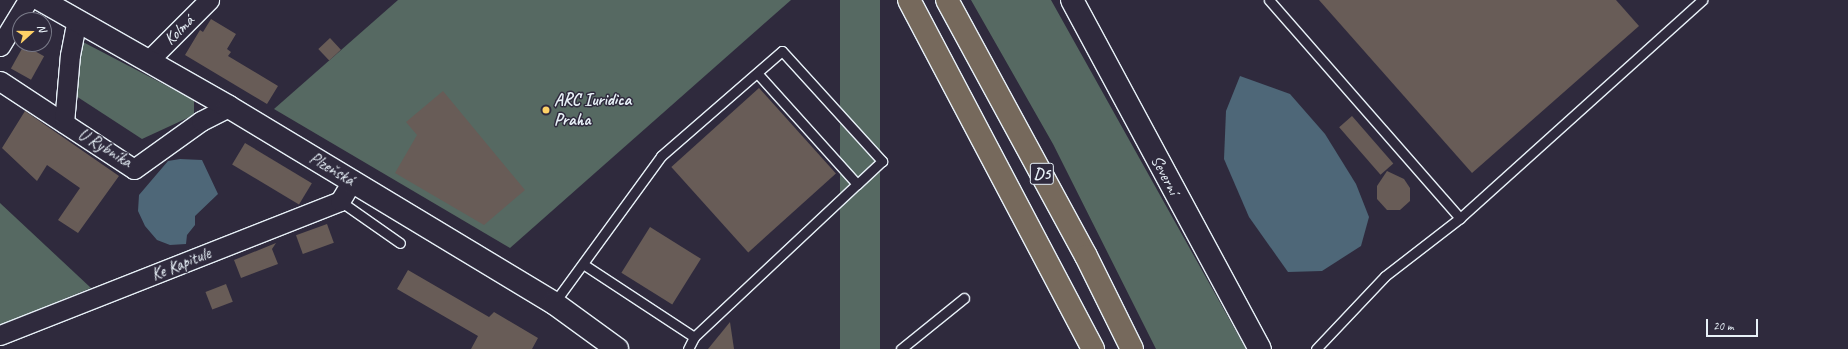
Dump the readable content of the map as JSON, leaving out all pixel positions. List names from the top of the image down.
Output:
{
  "streets": {
    "highway": ["D5"],
    "main road": ["Plzeňská", "Severní"],
    "street": ["Kolmá", "U Rybníka", "Ke Kapitule"]
  },
  "crossings": [
    ["Kolmá", "Plzeňská"],
    ["U Rybníka", "Plzeňská"]
  ],
  "places": ["ARC Iuridica Praha"],
  "scale_bar": "20 m",
  "north": "right"
}
